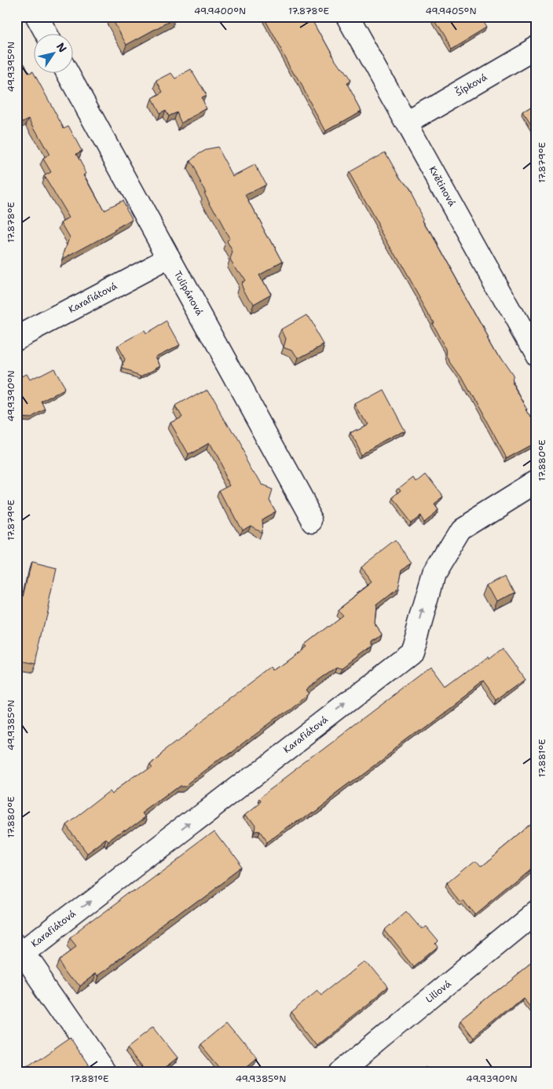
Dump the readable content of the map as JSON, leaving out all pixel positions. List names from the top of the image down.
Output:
{
  "streets": {
    "street": [
      "Šípková",
      "Květinová",
      "Tulipánová",
      "Karafiátová",
      "Liliová"
    ]
  },
  "crossings": [
    ["Šípková", "Květinová"],
    ["Tulipánová", "Karafiátová"]
  ],
  "one_way": ["Karafiátová"],
  "north": "top right",
  "coordinates": [
    "49.9400°N",
    "17.878°E",
    "49.9405°N",
    "49.9395°N",
    "17.879°E",
    "49.9390°N",
    "17.880°E",
    "49.9385°N",
    "17.881°E"
  ]
}
